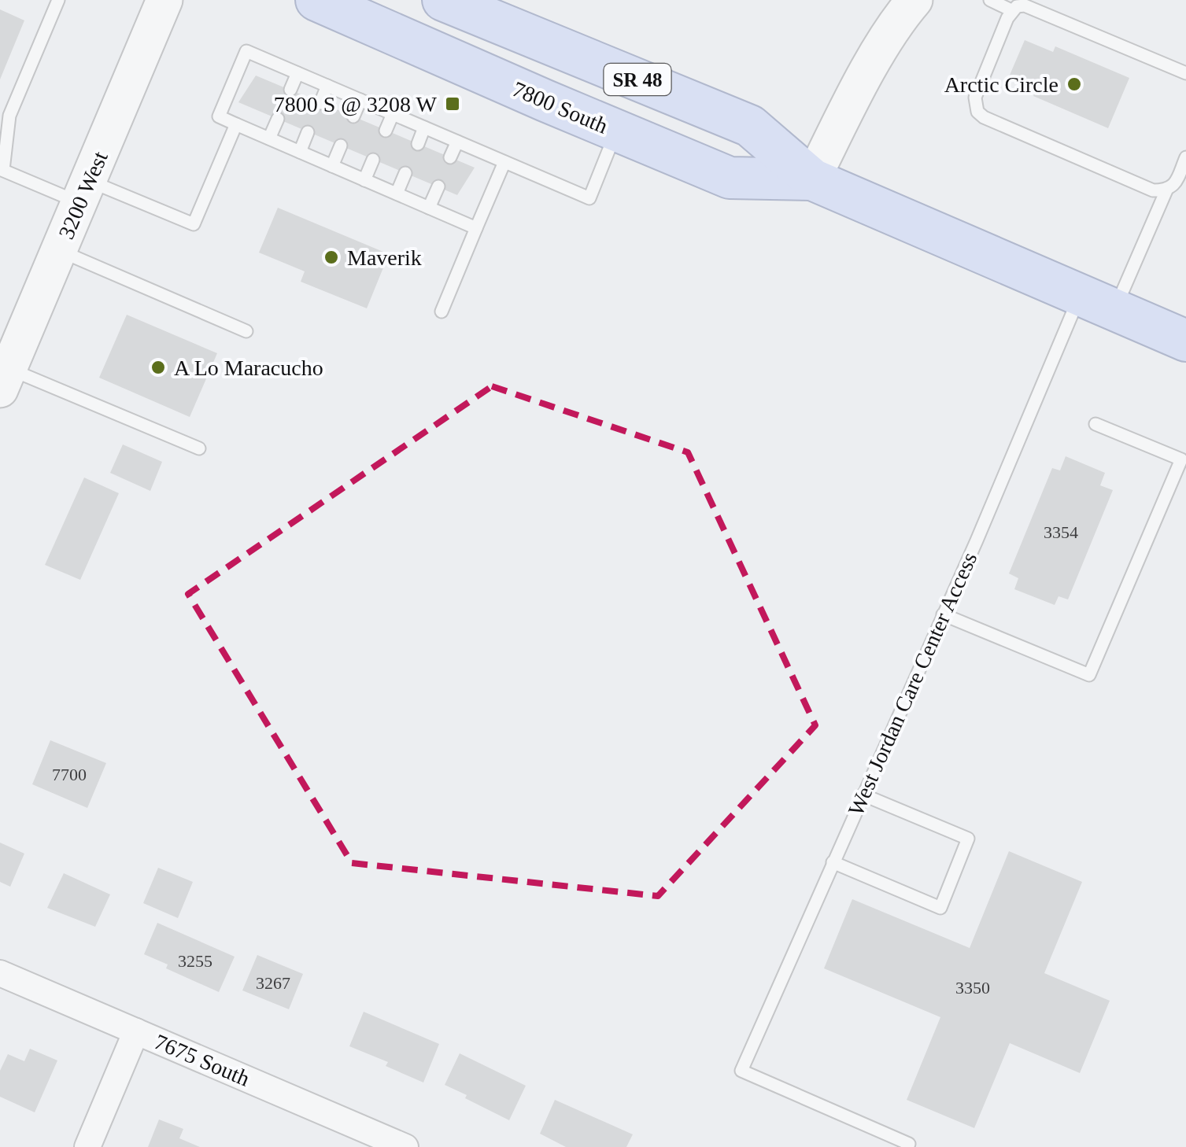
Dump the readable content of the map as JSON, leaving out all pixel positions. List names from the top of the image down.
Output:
{
  "streets": {
    "main road": ["SR 48", "7800 South"],
    "street": ["3200 West", "7675 South"],
    "lane": ["West Jordan Care Center Access"]
  },
  "crossings": [
    ["7800 South", "West Jordan Care Center Access"]
  ],
  "places": {
    "other": ["Arctic Circle", "Maverik", "A Lo Maracucho"],
    "transit": ["7800 S @ 3208 W"]
  },
  "house_numbers": [
    "3354",
    "7700",
    "3255",
    "3267",
    "3350"
  ]
}
